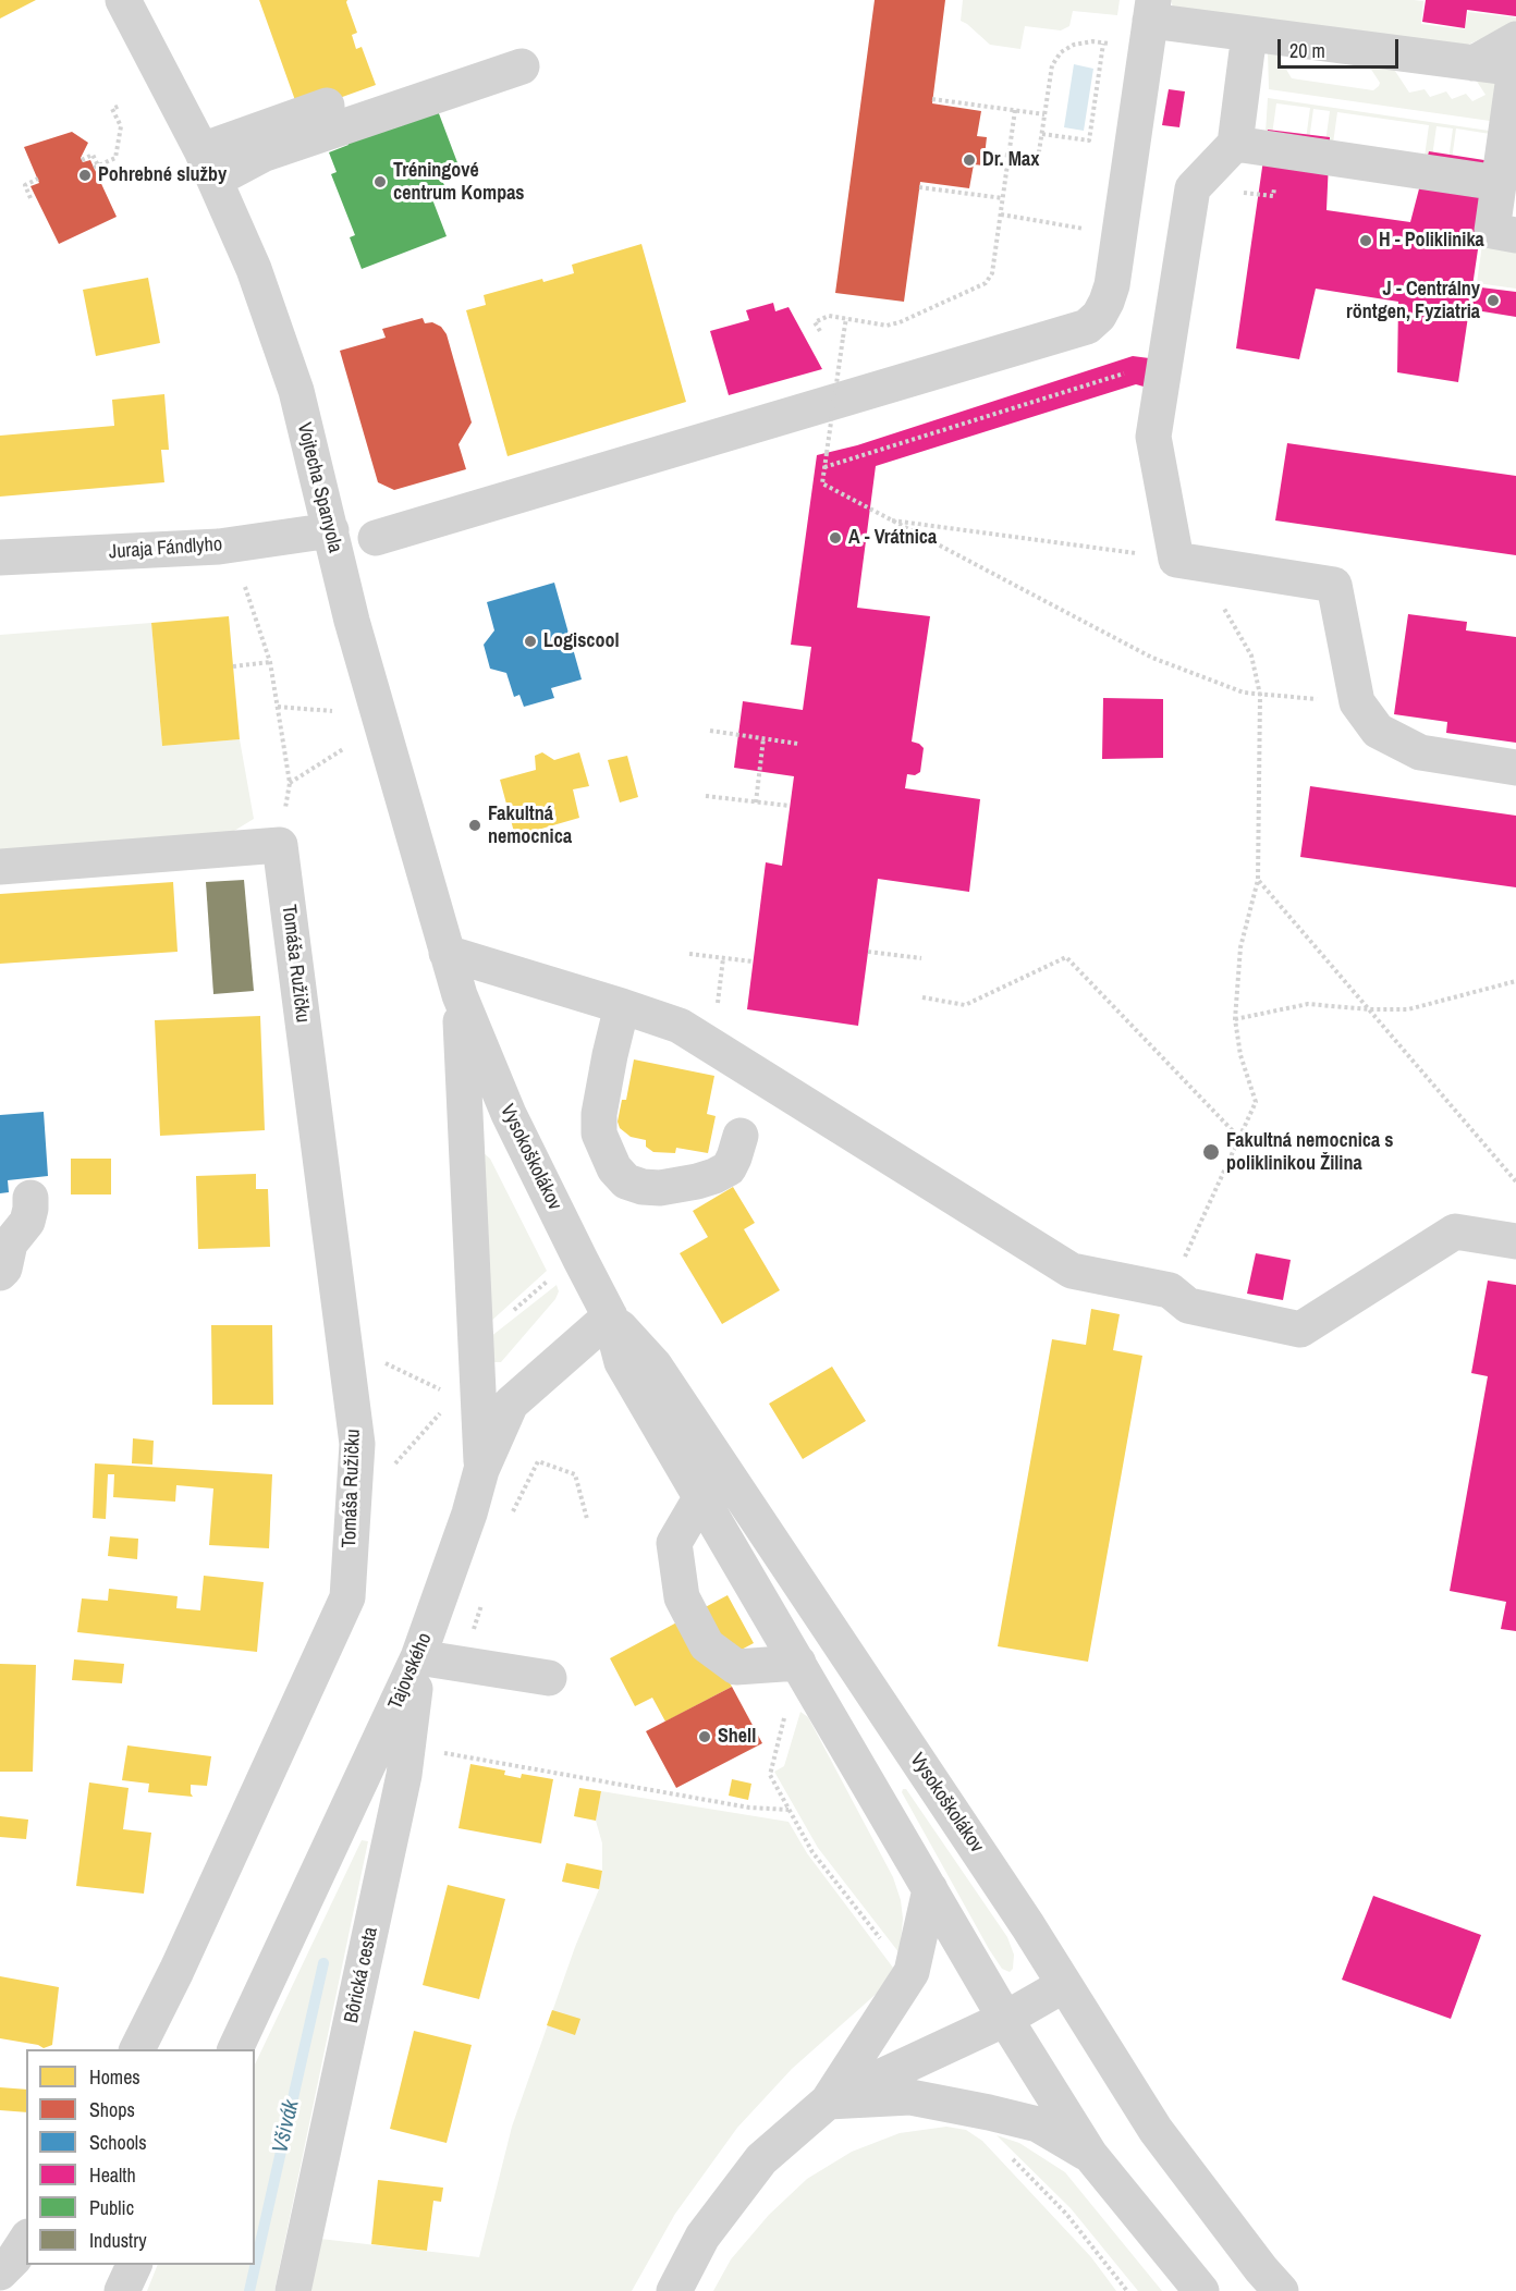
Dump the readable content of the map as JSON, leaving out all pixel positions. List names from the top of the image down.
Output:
{
  "streets": {
    "street": [
      "Vojtecha Spanyola",
      "Juraja Fándlyho",
      "Tomáša Ružičku",
      "Vysokoškolákov",
      "Tajovského",
      "Bôrická cesta"
    ]
  },
  "crossings": [
    ["Vojtecha Spanyola", "Juraja Fándlyho"],
    ["Vojtecha Spanyola", "Vysokoškolákov"],
    ["Vysokoškolákov", "Tajovského"],
    ["Tajovského", "Bôrická cesta"]
  ],
  "water": ["Všivák"],
  "places": [
    "Dr. Max",
    "Pohrebné služby",
    "Tréningové centrum Kompas",
    "H - Poliklinika",
    "J - Centrálny röntgen, Fyziatria",
    "A - Vrátnica",
    "Logiscool",
    "Fakultná nemocnica",
    "Fakultná nemocnica s poliklinikou Žilina",
    "Shell"
  ],
  "legend": [
    "Homes",
    "Shops",
    "Schools",
    "Health",
    "Public",
    "Industry"
  ],
  "scale_bar": "20 m"
}
